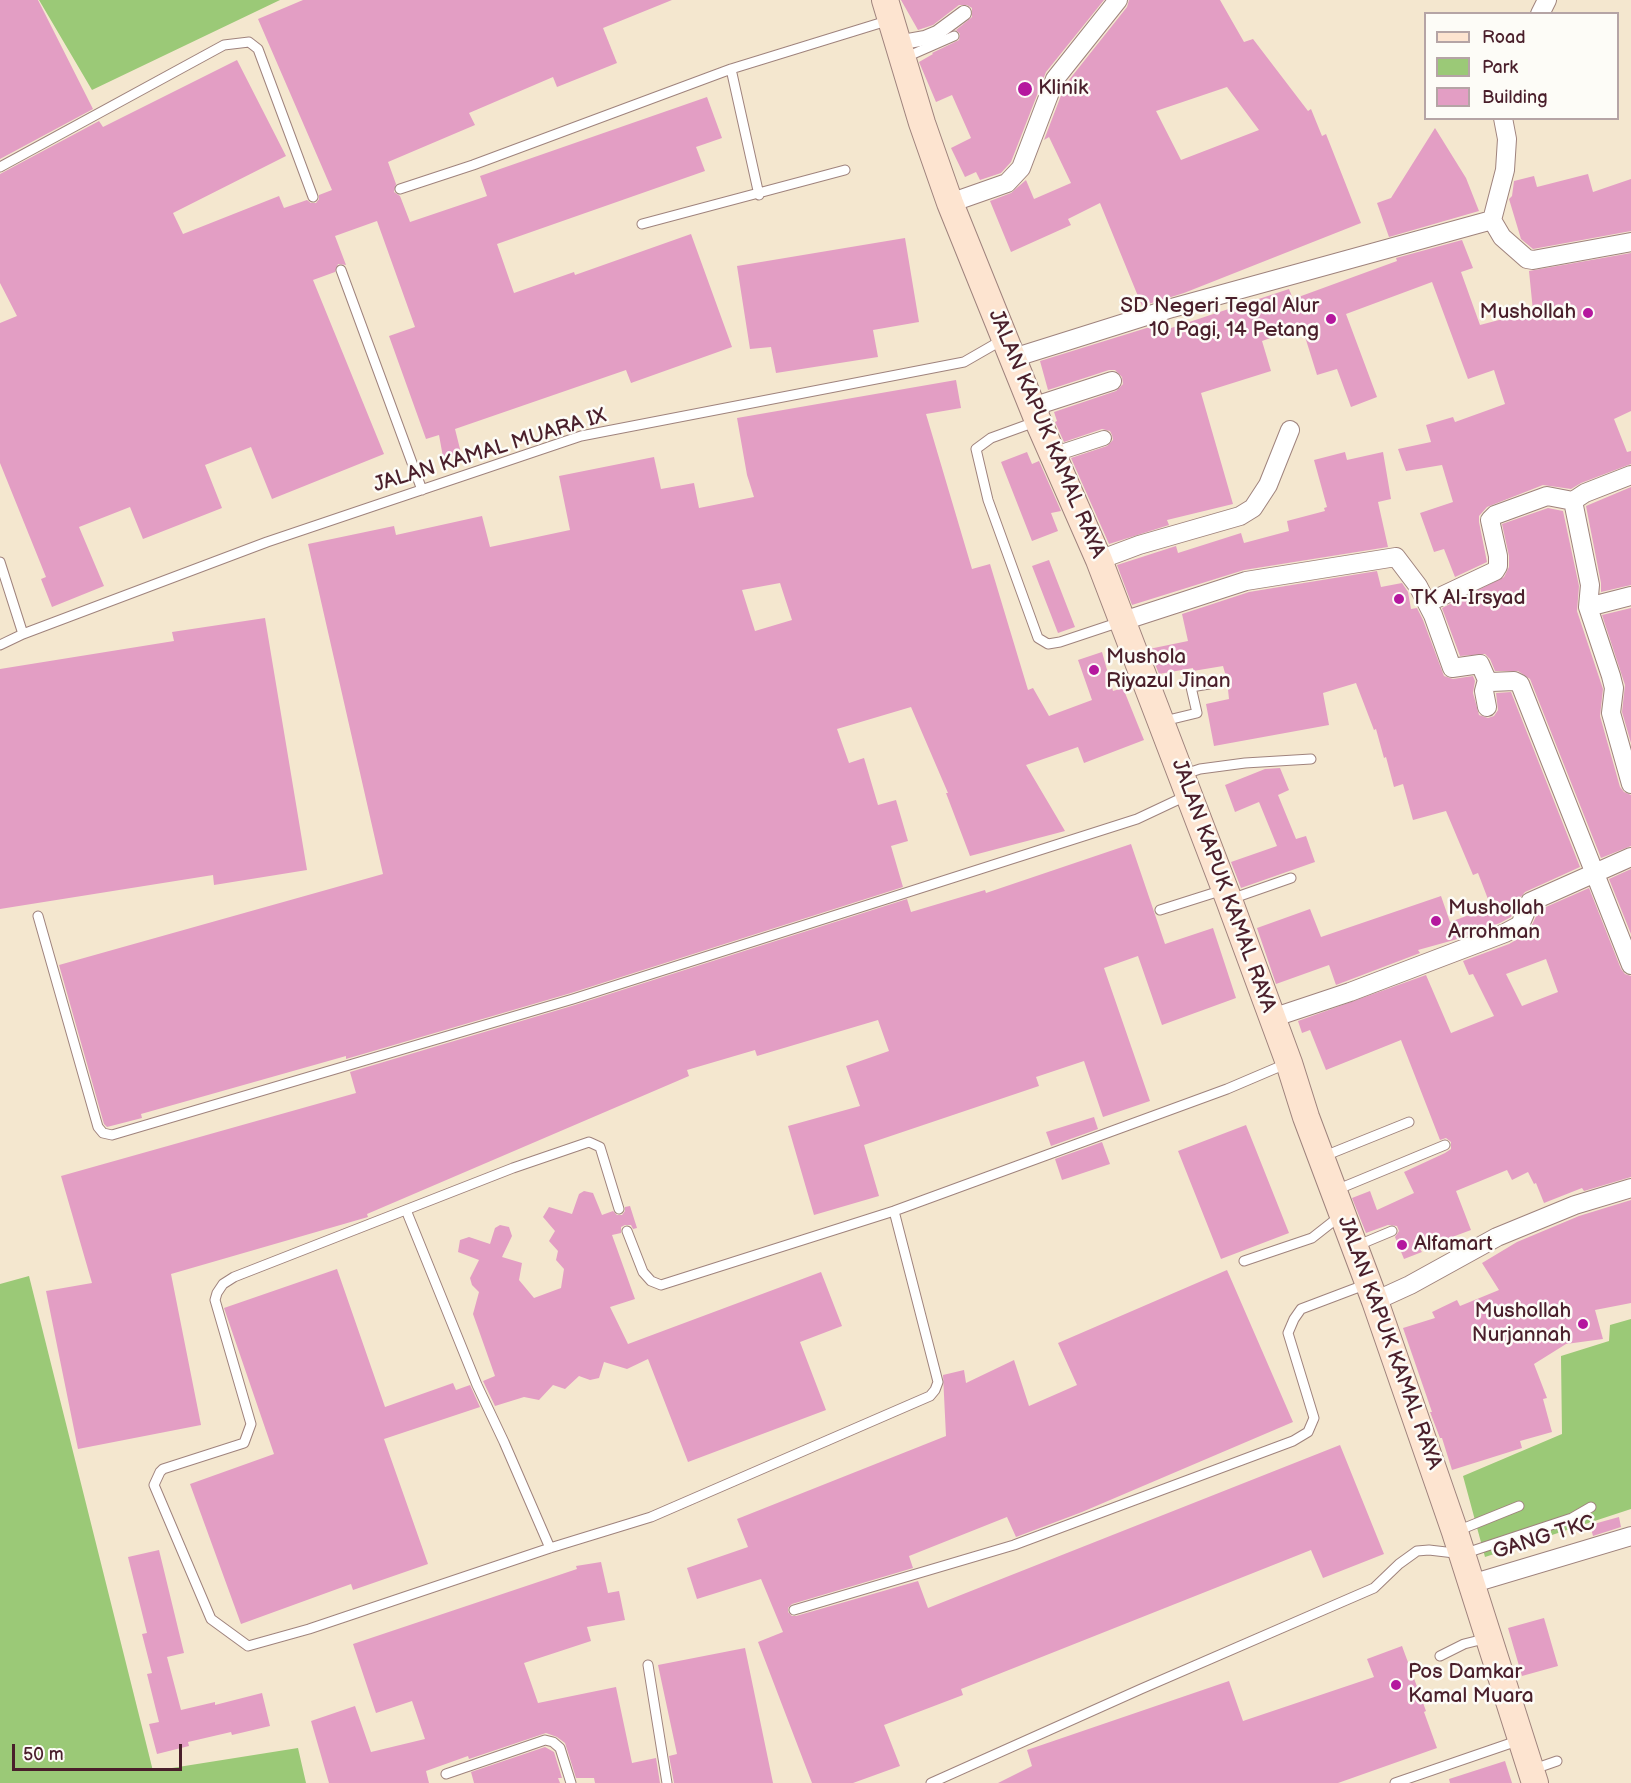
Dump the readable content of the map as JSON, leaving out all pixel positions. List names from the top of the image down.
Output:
{
  "streets": {
    "main road": ["JALAN KAPUK KAMAL RAYA"],
    "street": ["GANG TKC"],
    "lane": ["JALAN KAMAL MUARA IX"]
  },
  "crossings": [
    ["JALAN KAPUK KAMAL RAYA", "JALAN KAMAL MUARA IX"],
    ["JALAN KAPUK KAMAL RAYA", "GANG TKC"]
  ],
  "places": [
    "Klinik",
    "Mushollah",
    "SD Negeri Tegal Alur 10 Pagi, 14 Petang",
    "TK Al-Irsyad",
    "Mushola Riyazul Jinan",
    "Mushollah Arrohman",
    "Alfamart",
    "Mushollah Nurjannah",
    "Pos Damkar Kamal Muara"
  ],
  "legend": ["Road", "Park", "Building"],
  "scale_bar": "50 m"
}
